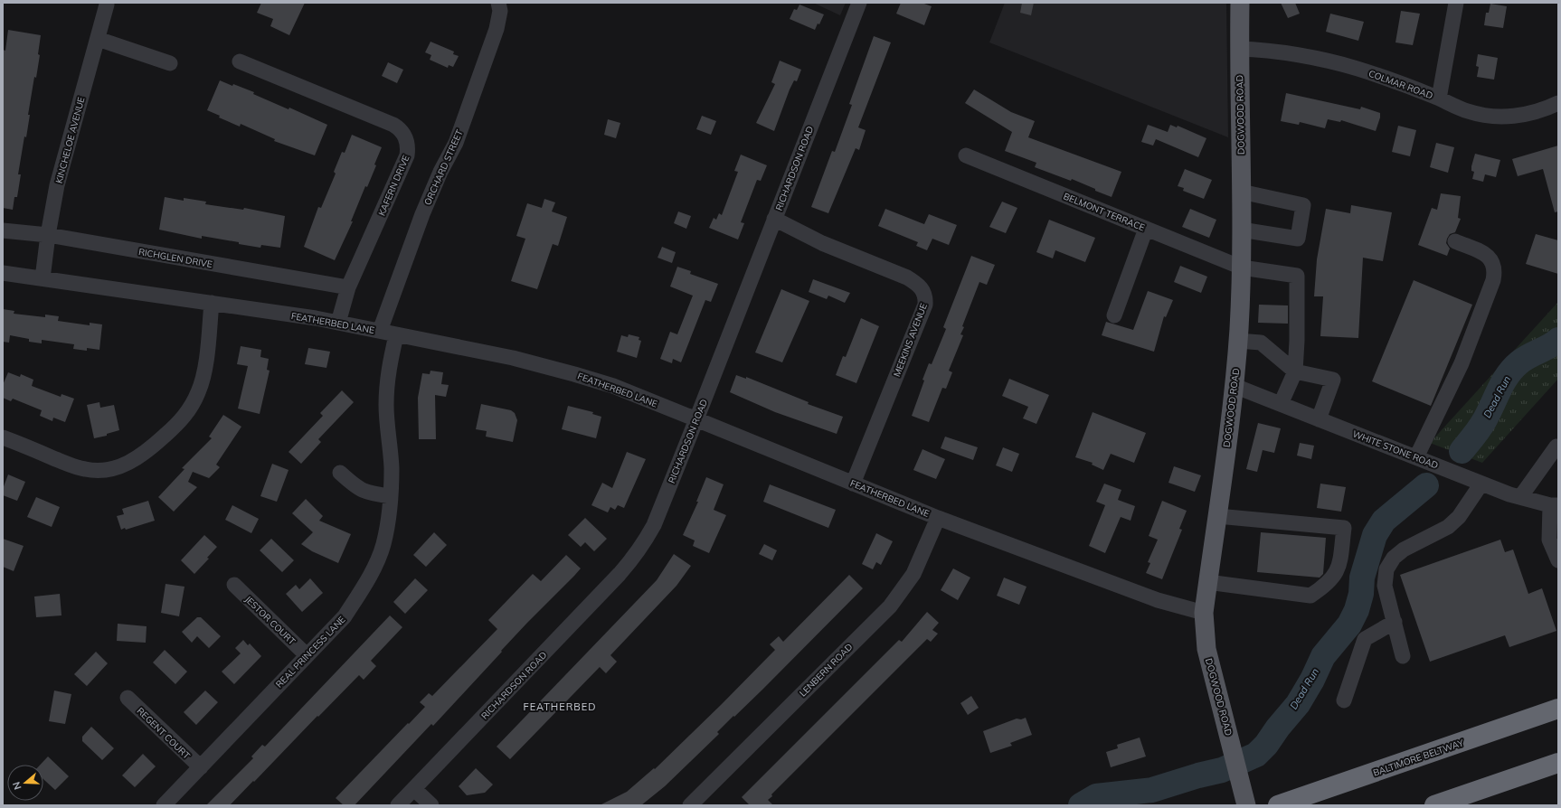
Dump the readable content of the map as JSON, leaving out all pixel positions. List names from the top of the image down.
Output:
{
  "streets": {
    "highway": ["BALTIMORE BELTWAY"],
    "main road": ["DOGWOOD ROAD"],
    "street": [
      "COLMAR ROAD",
      "KINCHELOE AVENUE",
      "ORCHARD STREET",
      "RICHARDSON ROAD",
      "KAFERN DRIVE",
      "BELMONT TERRACE",
      "RICHGLEN DRIVE",
      "FEATHERBED LANE",
      "MEEKINS AVENUE",
      "WHITE STONE ROAD",
      "JESTOR COURT",
      "REAL PRINCESS LANE",
      "LENBERN ROAD",
      "REGENT COURT"
    ]
  },
  "crossings": [
    ["COLMAR ROAD", "DOGWOOD ROAD"],
    ["DOGWOOD ROAD", "BELMONT TERRACE"],
    ["DOGWOOD ROAD", "FEATHERBED LANE"],
    ["DOGWOOD ROAD", "WHITE STONE ROAD"],
    ["KINCHELOE AVENUE", "RICHGLEN DRIVE"],
    ["KINCHELOE AVENUE", "FEATHERBED LANE"],
    ["ORCHARD STREET", "FEATHERBED LANE"],
    ["RICHARDSON ROAD", "FEATHERBED LANE"],
    ["RICHARDSON ROAD", "MEEKINS AVENUE"],
    ["KAFERN DRIVE", "RICHGLEN DRIVE"],
    ["KAFERN DRIVE", "FEATHERBED LANE"],
    ["FEATHERBED LANE", "MEEKINS AVENUE"],
    ["FEATHERBED LANE", "REAL PRINCESS LANE"],
    ["FEATHERBED LANE", "LENBERN ROAD"],
    ["JESTOR COURT", "REAL PRINCESS LANE"],
    ["REAL PRINCESS LANE", "REGENT COURT"]
  ],
  "districts": ["FEATHERBED"],
  "water": ["Dead Run"],
  "north": "left"
}
